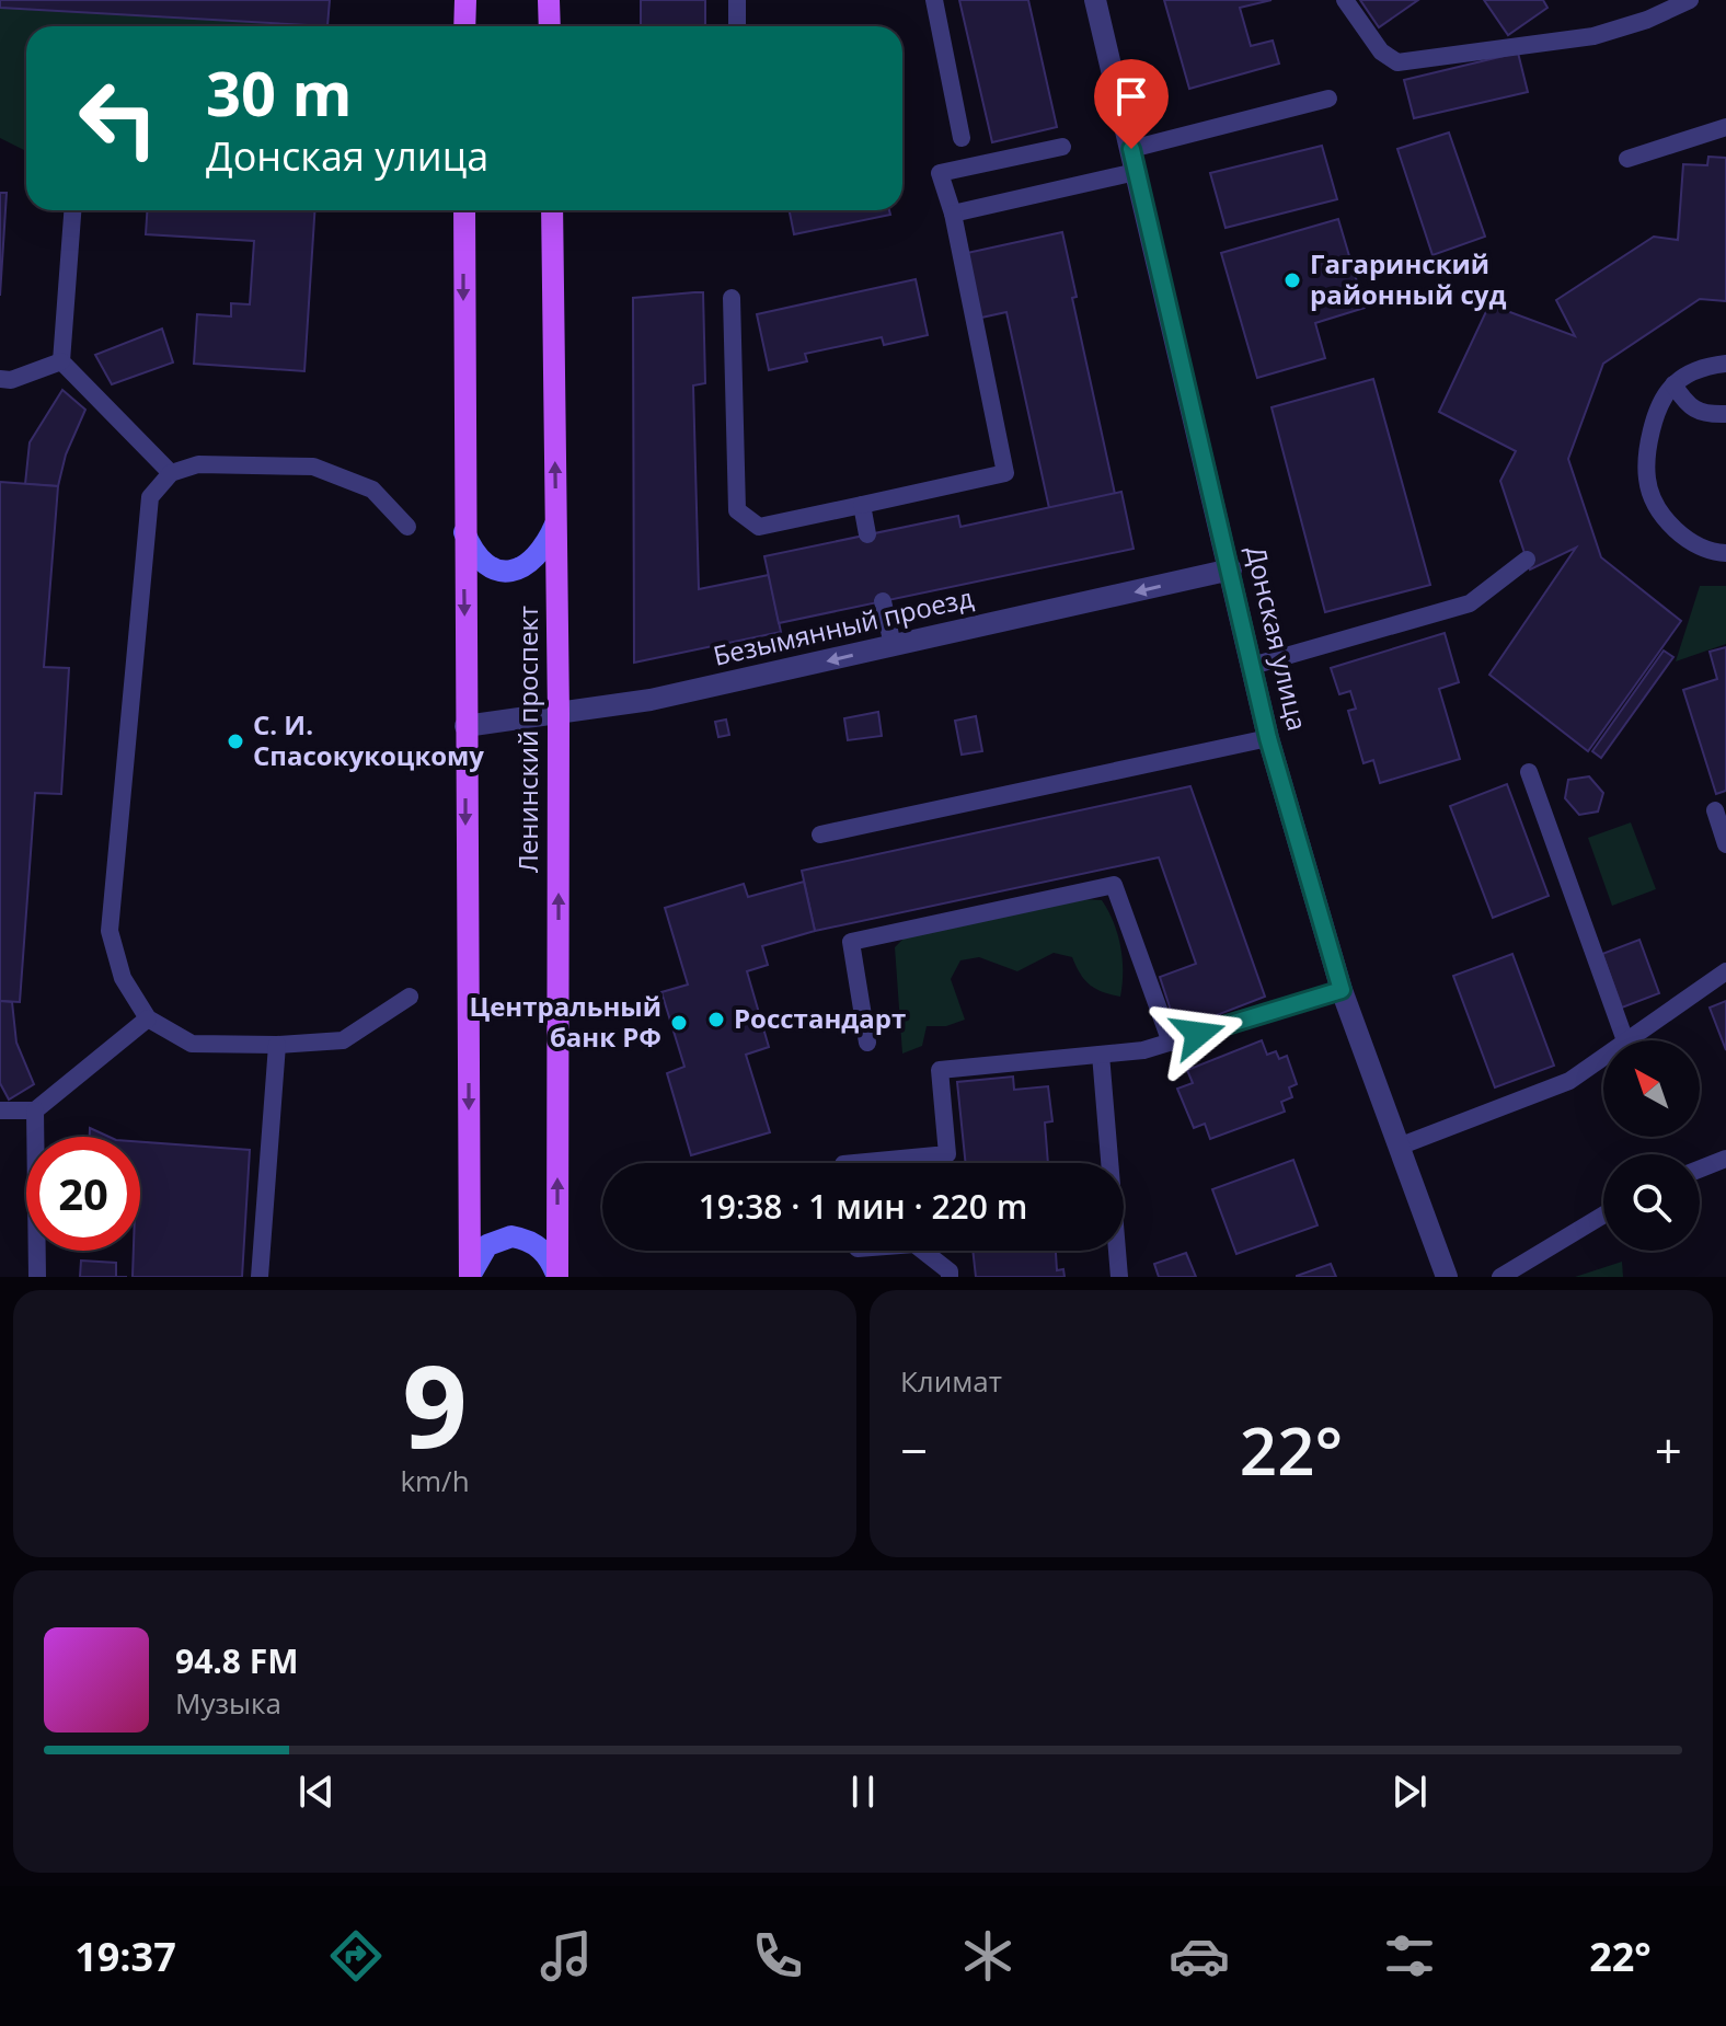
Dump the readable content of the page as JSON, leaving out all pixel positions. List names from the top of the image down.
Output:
{
  "streets": {
    "main road": ["Ленинский проспект"],
    "street": ["Безымянный проезд", "Донская улица"]
  },
  "crossings": [
    ["Безымянный проезд", "Донская улица"],
    ["Безымянный проезд", "Ленинский проспект"]
  ],
  "one_way": ["Безымянный проезд"],
  "places": [
    "Гагаринский районный суд",
    "С. И. Спасокукоцкому",
    "Росстандарт",
    "Центральный банк РФ"
  ],
  "north": "top left",
  "page": {
    "turn": ["30 m", "Донская улица"],
    "limit": "20",
    "trip": "19:38 · 1 мин · 220 m",
    "tile": [
      ["9", "km/h"],
      "Климат"
    ],
    "heat": ["−", "22°", "+"],
    "song": ["94.8 FM", "Музыка"],
    "tabs": ["19:37", "22°"]
  }
}
